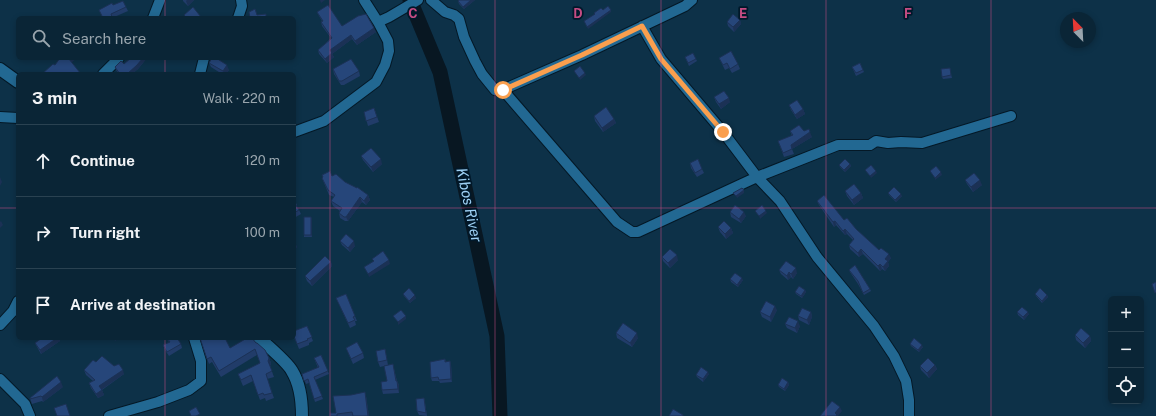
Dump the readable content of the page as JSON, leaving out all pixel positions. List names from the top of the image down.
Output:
{
  "water": ["Kibos River"],
  "north": "top left",
  "page": {
    "search": "Search here",
    "heading": ["3 min", "Walk · 220 m"],
    "list": [
      ["Continue", "120 m"],
      ["Turn right", "100 m"],
      "Arrive at destination"
    ],
    "map_buttons": ["+", "−"]
  },
  "grid": {
    "columns": [
      "C",
      "D",
      "E",
      "F"
    ]
  }
}
